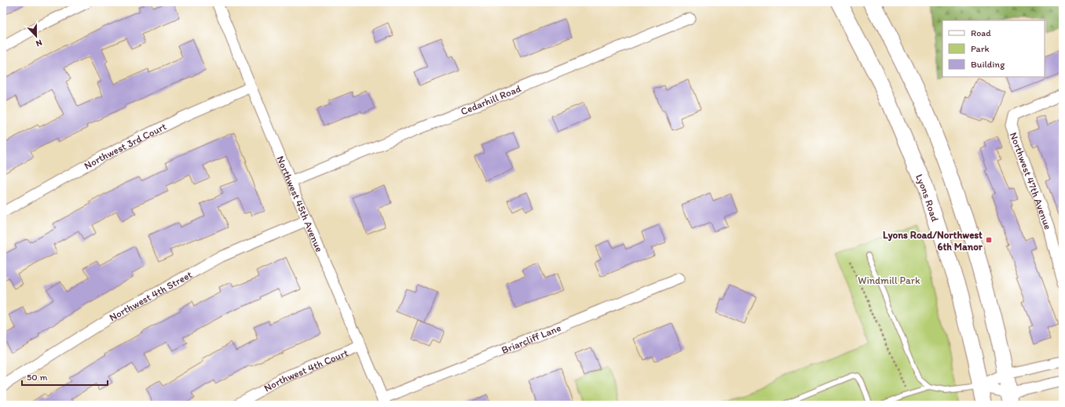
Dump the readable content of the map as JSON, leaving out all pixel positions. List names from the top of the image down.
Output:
{
  "streets": {
    "main road": ["Lyons Road"],
    "street": [
      "Cedarhill Road",
      "Northwest 3rd Court",
      "Northwest 47th Avenue",
      "Northwest 45th Avenue",
      "Northwest 4th Street",
      "Briarcliff Lane",
      "Northwest 4th Court"
    ]
  },
  "crossings": [
    ["Cedarhill Road", "Northwest 45th Avenue"],
    ["Northwest 3rd Court", "Northwest 45th Avenue"],
    ["Northwest 45th Avenue", "Northwest 4th Street"],
    ["Northwest 45th Avenue", "Briarcliff Lane"],
    ["Northwest 45th Avenue", "Northwest 4th Court"]
  ],
  "parks": ["Windmill Park"],
  "places": {
    "transit": ["Lyons Road/Northwest 6th Manor"]
  },
  "legend": ["Road", "Park", "Building"],
  "scale_bar": "50 m",
  "north": "bottom"
}
